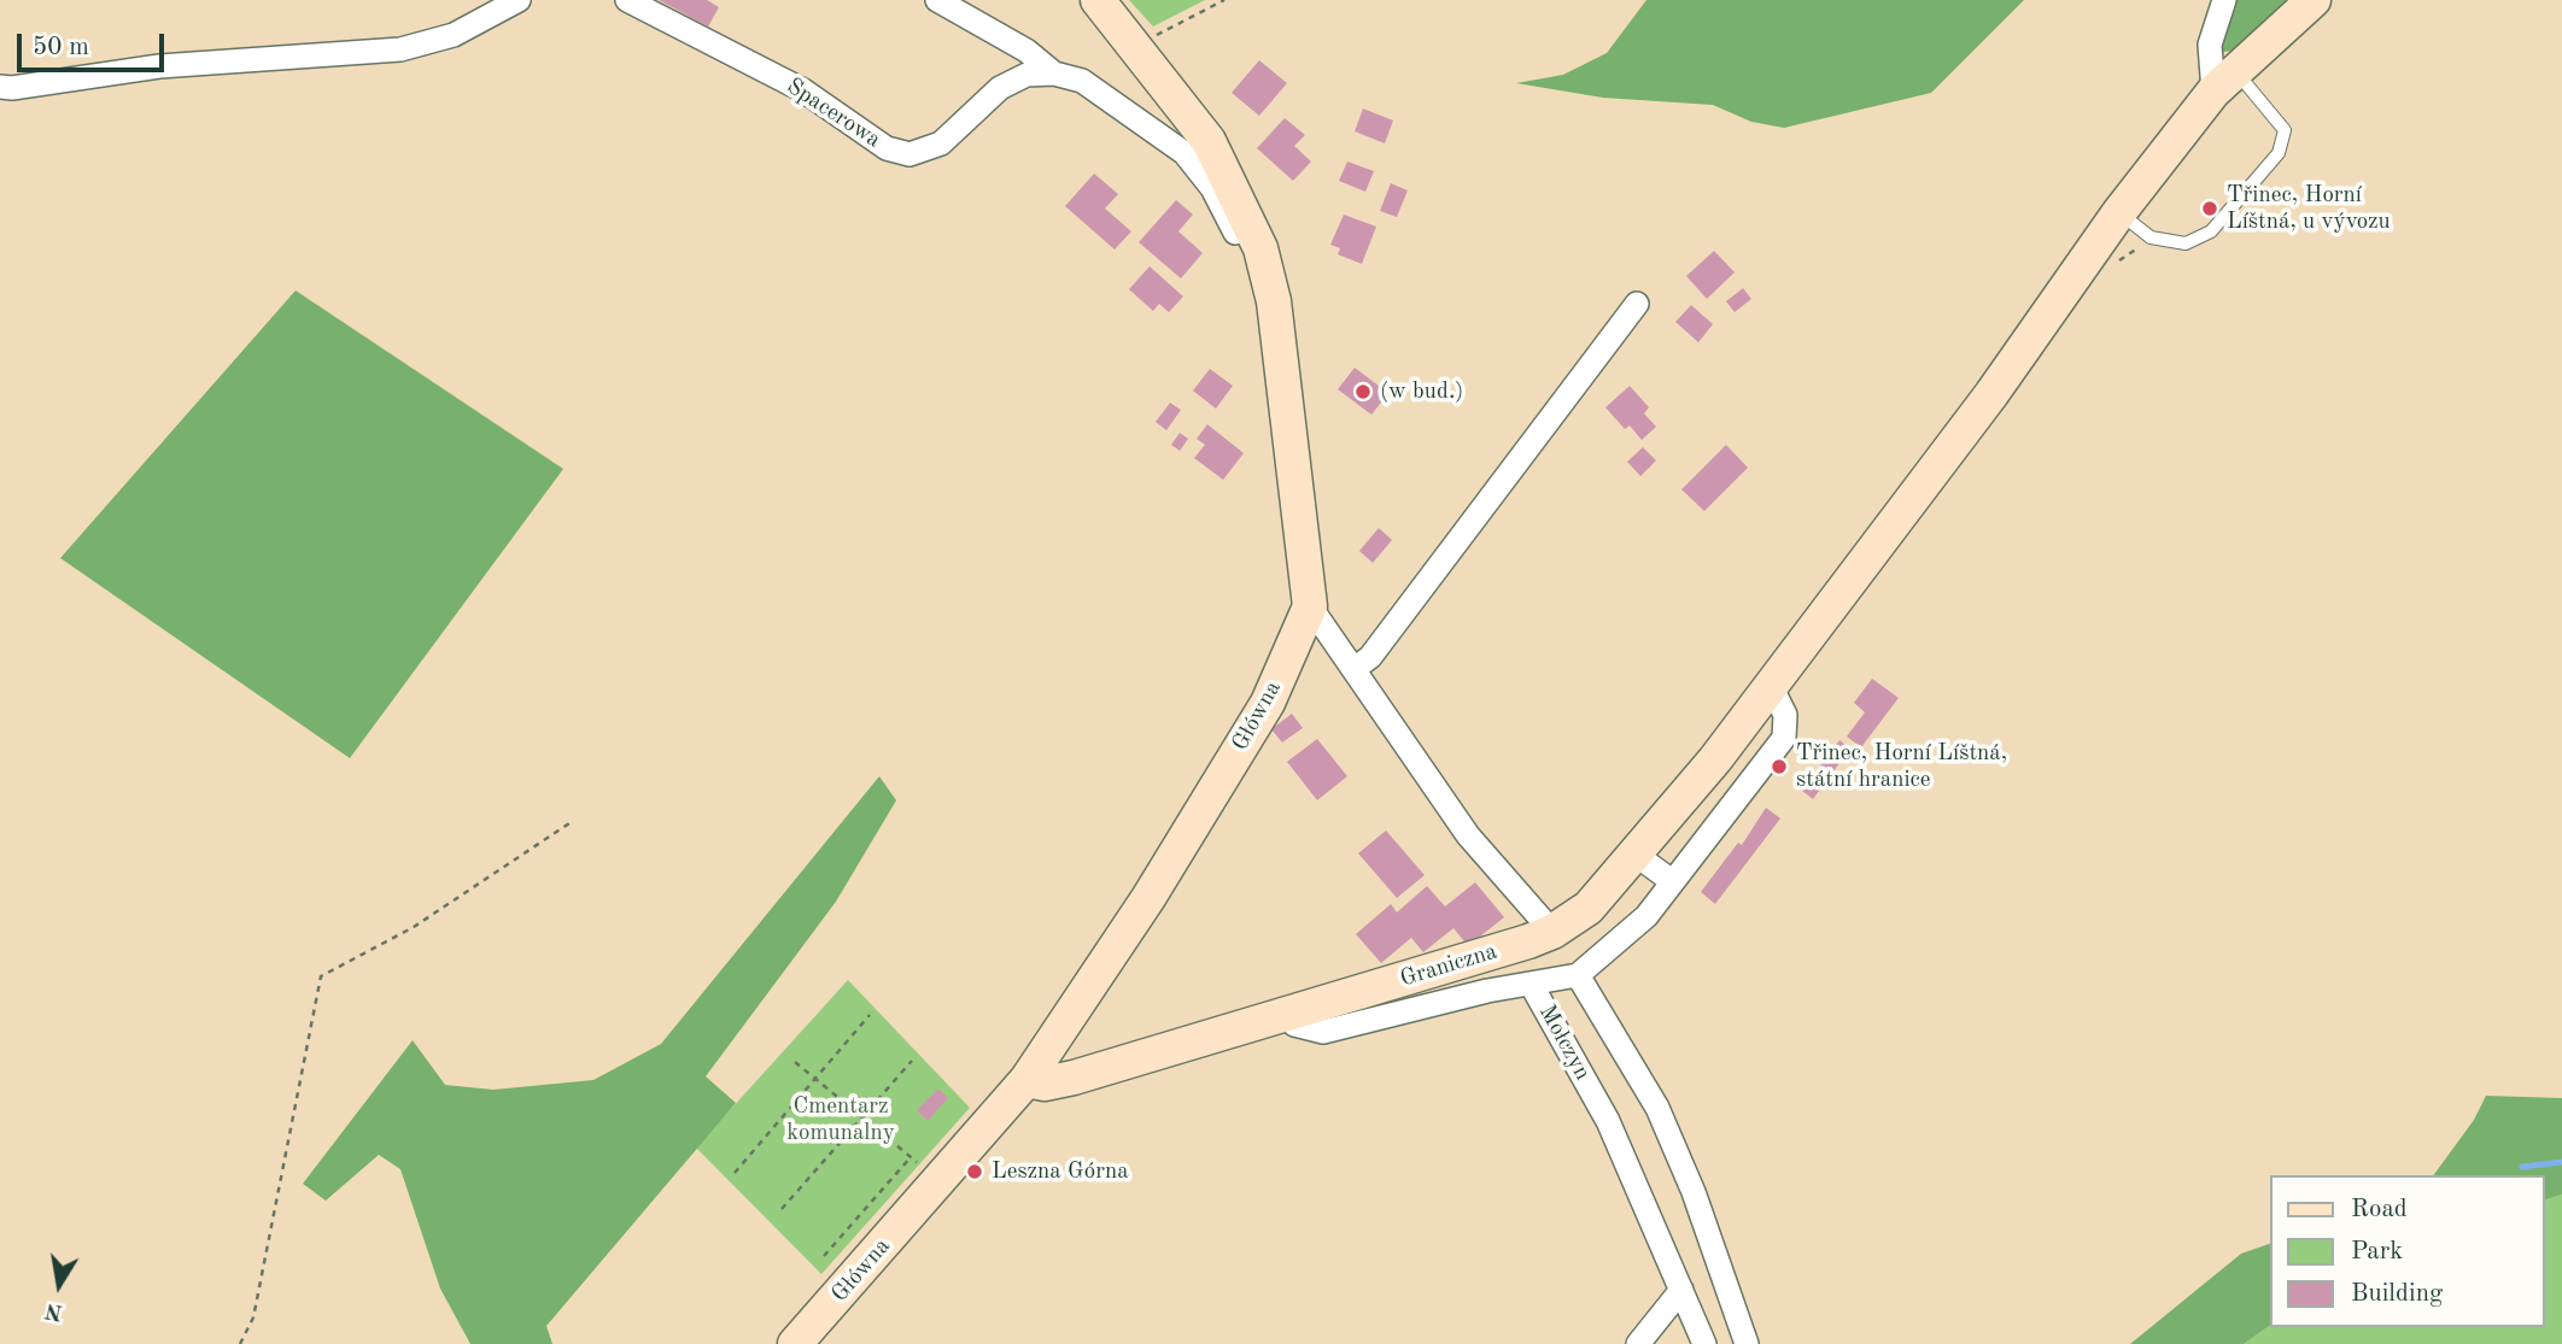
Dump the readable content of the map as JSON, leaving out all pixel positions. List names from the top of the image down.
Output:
{
  "streets": {
    "street": [
      "Spacerowa",
      "Główna",
      "Graniczna",
      "Mołczyn"
    ]
  },
  "crossings": [
    ["Główna", "Graniczna"],
    ["Graniczna", "Mołczyn"]
  ],
  "parks": ["Cmentarz komunalny"],
  "places": [
    "Třinec, Horní Líštná, u vývozu",
    "(w bud.)",
    "Třinec, Horní Líštná, státní hranice",
    "Leszna Górna"
  ],
  "legend": ["Road", "Park", "Building"],
  "scale_bar": "50 m",
  "north": "bottom"
}
